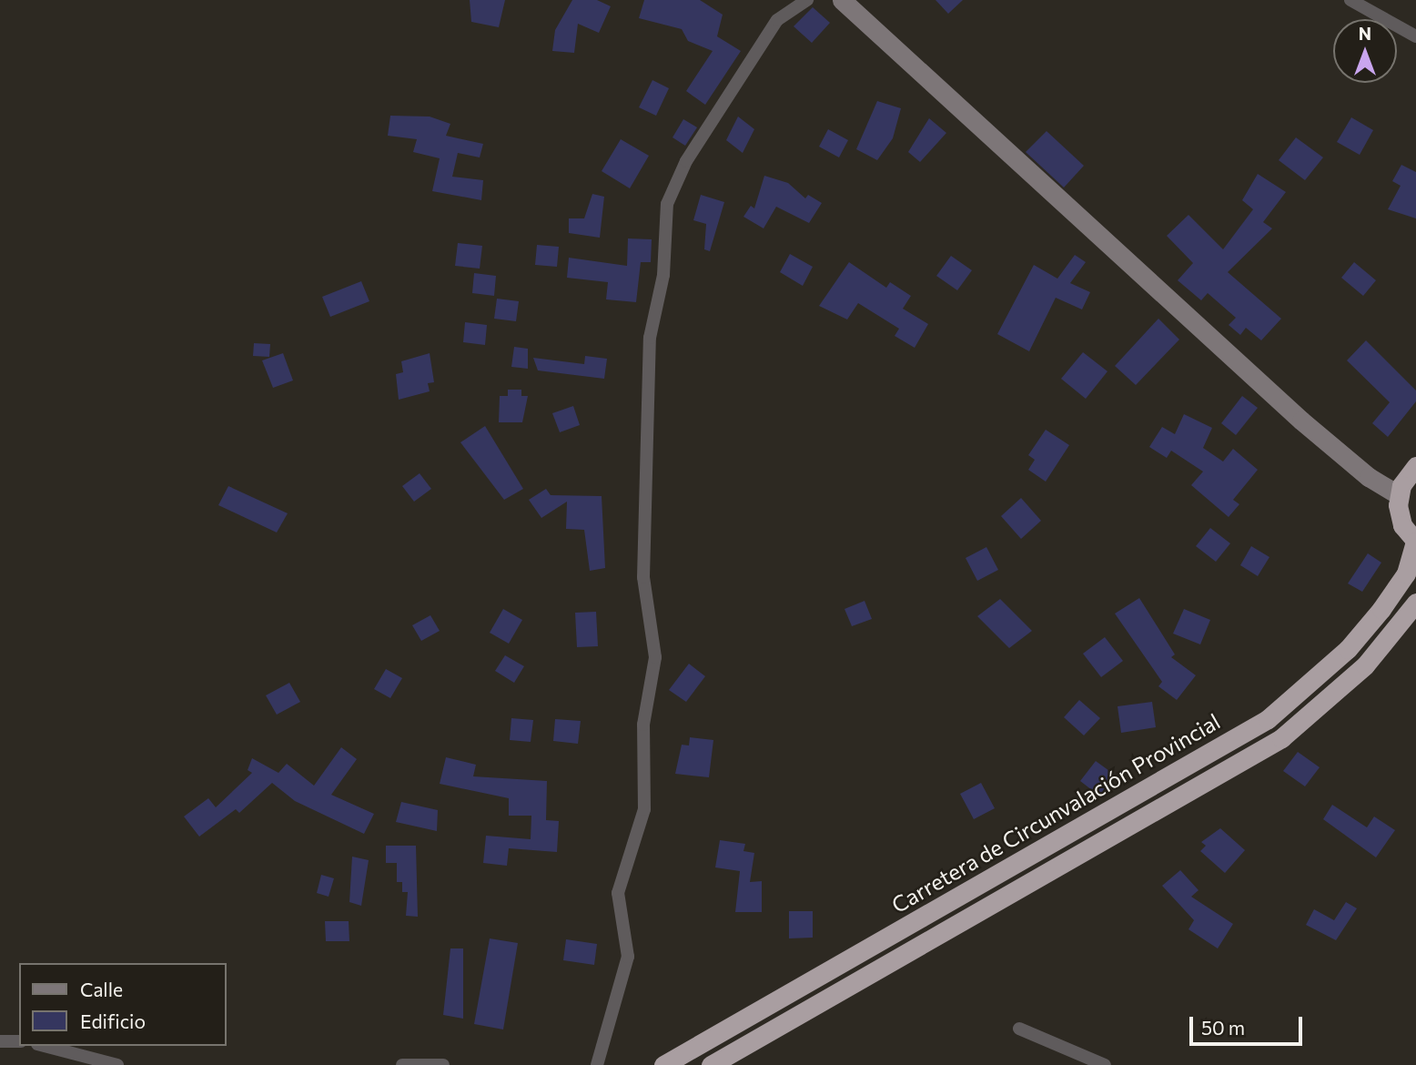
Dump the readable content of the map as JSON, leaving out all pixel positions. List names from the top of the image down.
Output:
{
  "streets": {
    "highway": ["Carretera de Circunvalación Provincial"]
  },
  "legend": ["Calle", "Edificio"],
  "scale_bar": "50 m",
  "north": "top"
}
